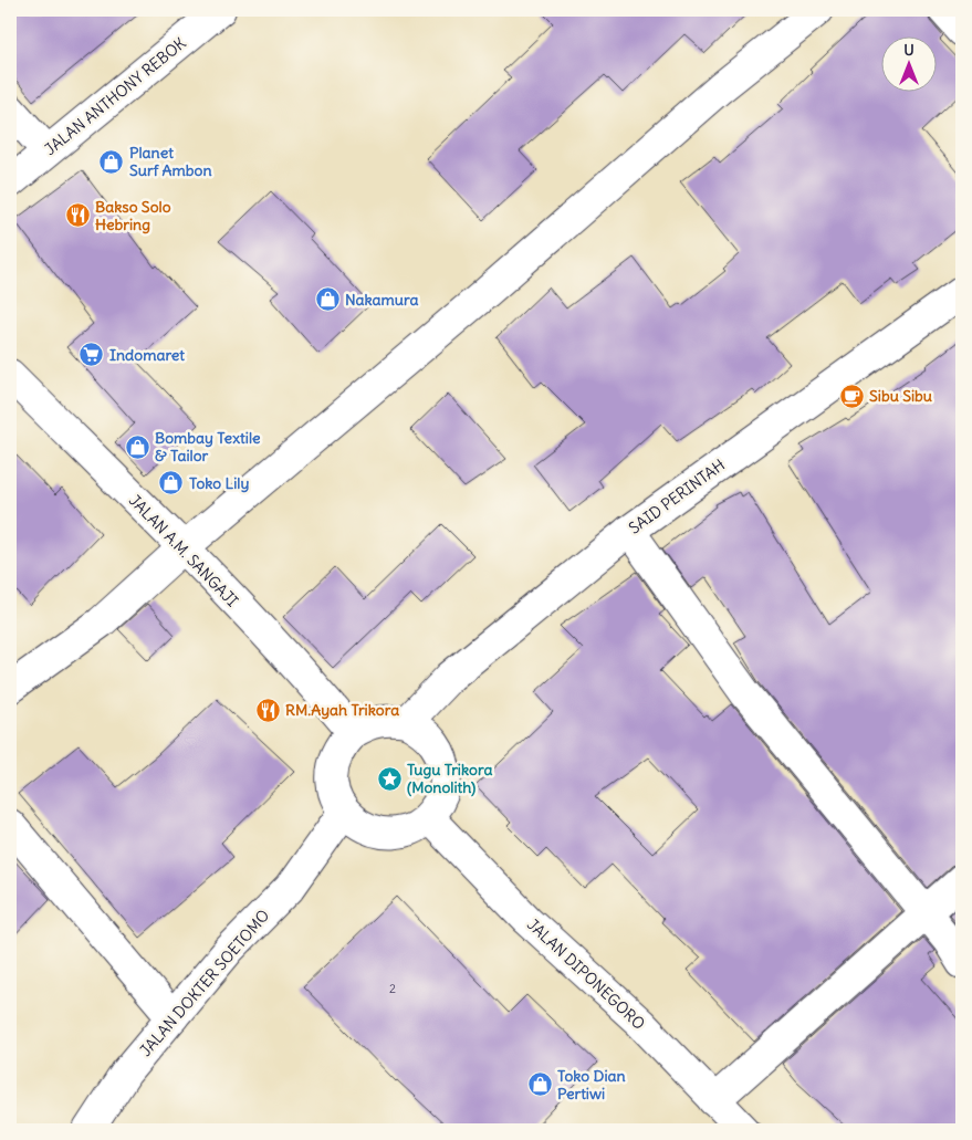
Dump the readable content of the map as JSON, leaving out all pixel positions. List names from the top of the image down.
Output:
{
  "streets": {
    "main road": [
      "JALAN ANTHONY REBOK",
      "SAID PERINTAH",
      "JALAN A.M. SANGAJI",
      "JALAN DIPONEGORO",
      "JALAN DOKTER SOETOMO"
    ]
  },
  "crossings": [
    ["SAID PERINTAH", "JALAN A.M. SANGAJI"],
    ["SAID PERINTAH", "JALAN DIPONEGORO"],
    ["SAID PERINTAH", "JALAN DOKTER SOETOMO"],
    ["JALAN A.M. SANGAJI", "JALAN DIPONEGORO"],
    ["JALAN A.M. SANGAJI", "JALAN DOKTER SOETOMO"],
    ["JALAN DIPONEGORO", "JALAN DOKTER SOETOMO"]
  ],
  "places": {
    "shop": [
      "Planet Surf Ambon",
      "Nakamura",
      "Bombay Textile & Tailor",
      "Toko Lily",
      "Toko Dian Pertiwi"
    ],
    "restaurant": ["Bakso Solo Hebring", "RM.Ayah Trikora"],
    "supermarket": ["Indomaret"],
    "cafe": ["Sibu Sibu"],
    "place": ["Tugu Trikora (Monolith)"]
  },
  "house_numbers": ["2"],
  "north": "top"
}
